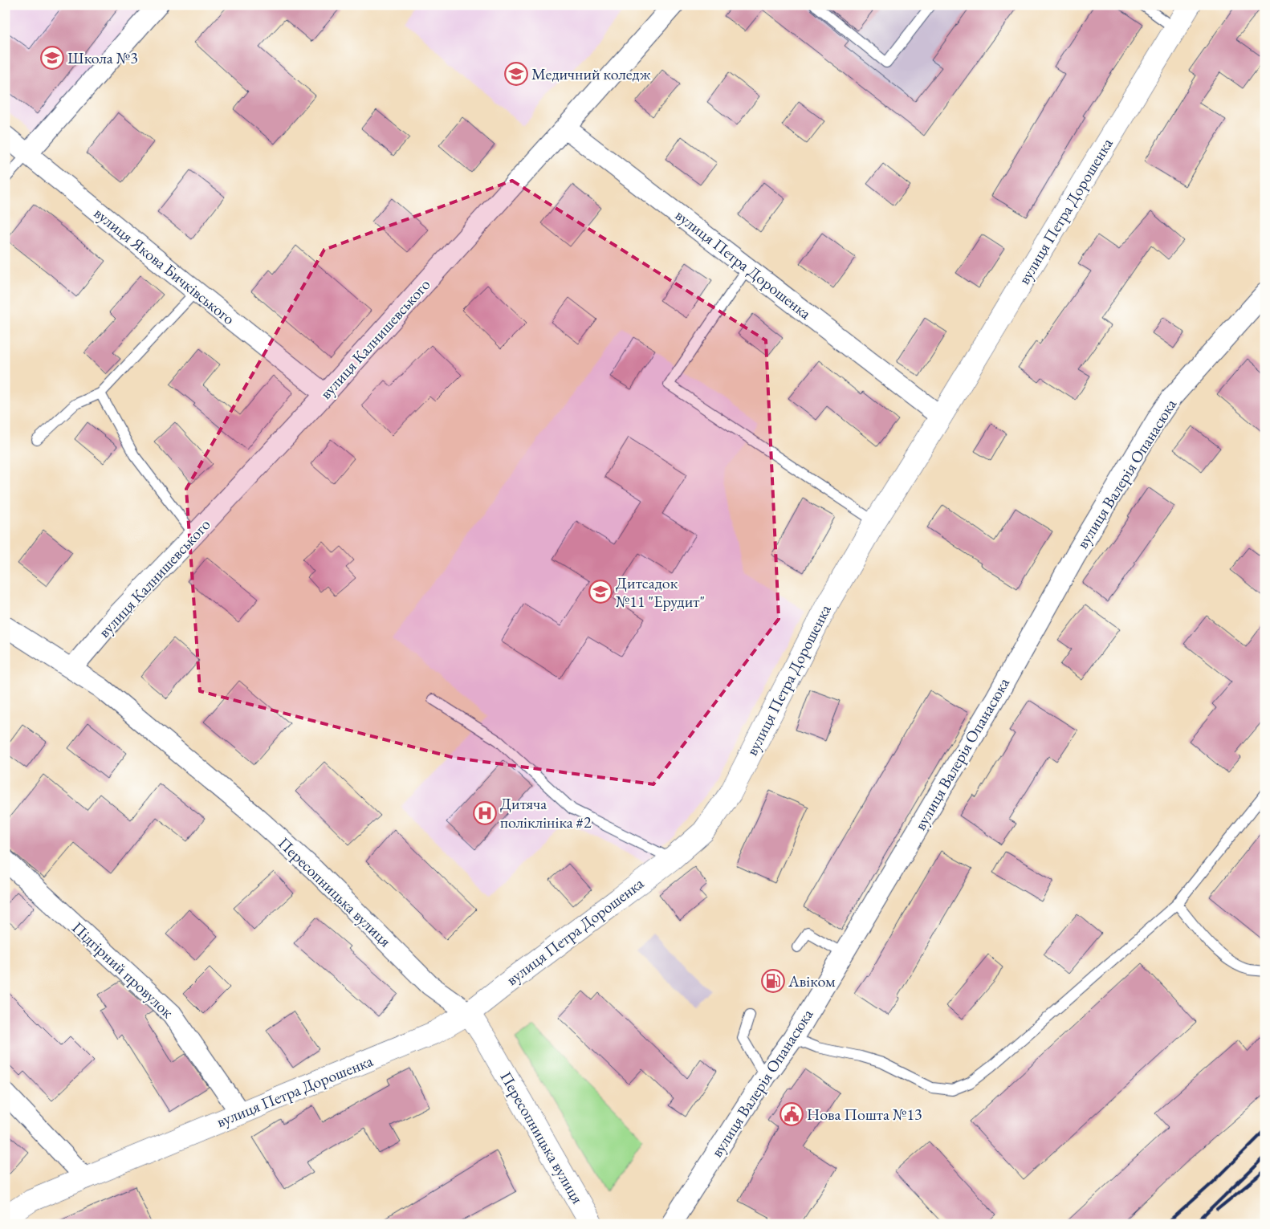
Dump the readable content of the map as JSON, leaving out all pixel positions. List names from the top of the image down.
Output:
{
  "streets": {
    "street": [
      "вулиця Петра Дорошенка",
      "вулиця Якова Бичківського",
      "вулиця Калнишевського",
      "вулиця Валерія Опанасюка",
      "Пересопницька вулиця",
      "Підгірний провулок"
    ]
  },
  "crossings": [
    ["вулиця Петра Дорошенка", "вулиця Калнишевського"],
    ["вулиця Петра Дорошенка", "Пересопницька вулиця"],
    ["вулиця Петра Дорошенка", "Підгірний провулок"],
    ["вулиця Якова Бичківського", "вулиця Калнишевського"],
    ["вулиця Калнишевського", "Пересопницька вулиця"]
  ],
  "places": {
    "school or university": ["Школа №3", "Медичний коледж", "Дитсадок №11 \"Ерудит\""],
    "hospital": ["Дитяча поліклініка #2"],
    "fuel station": ["Авіком"],
    "public building": ["Нова Пошта №13"]
  }
}
